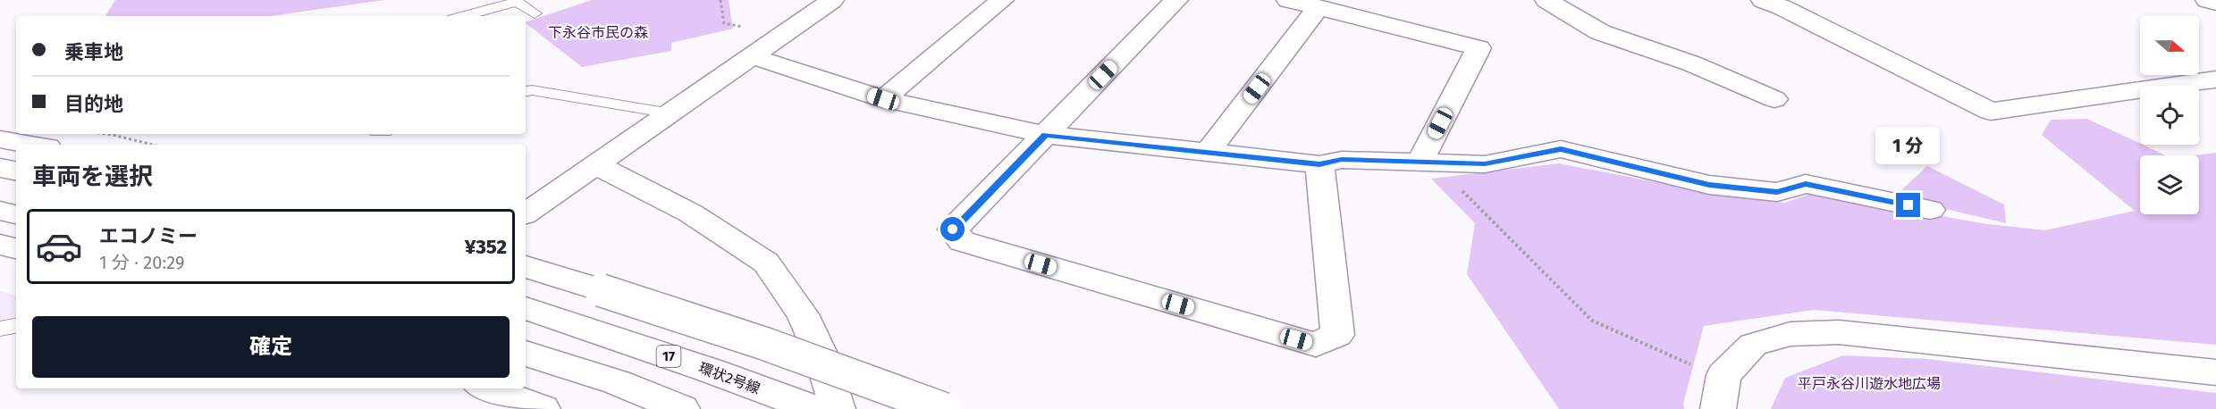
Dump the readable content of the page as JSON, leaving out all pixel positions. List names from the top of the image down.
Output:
{
  "streets": {
    "street": ["17", "環状2号線"]
  },
  "parks": ["下永谷市民の森", "平戸永谷川遊水地広場"],
  "north": "right",
  "page": {
    "banner": ["乗車地", "目的地"],
    "bubble": "1 分",
    "heading": "車両を選択",
    "list": [
      {
        "name": "エコノミー",
        "note": "1 分 · 20:29",
        "value": "¥352"
      }
    ],
    "buttons": "確定"
  }
}
